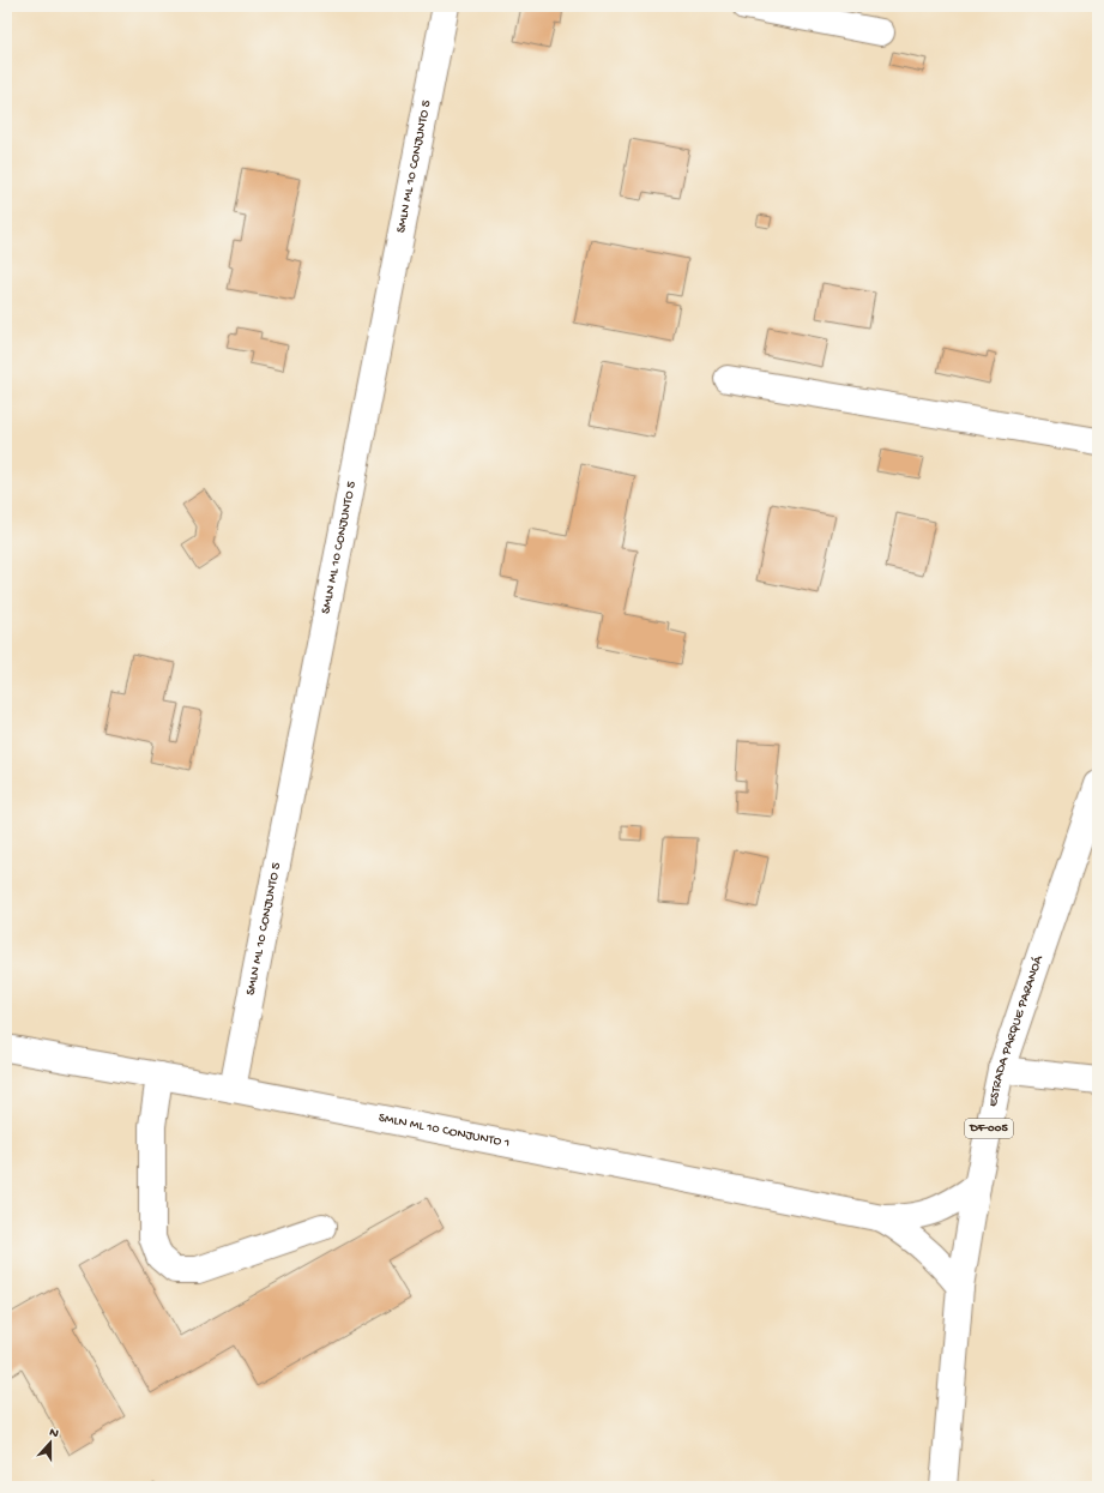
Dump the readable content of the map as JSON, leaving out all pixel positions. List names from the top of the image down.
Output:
{
  "streets": {
    "street": [
      "SMLN ML 10 CONJUNTO 5",
      "ESTRADA PARQUE PARANOÁ",
      "DF-005",
      "SMLN ML 10 CONJUNTO 1"
    ]
  },
  "crossings": [
    ["SMLN ML 10 CONJUNTO 5", "SMLN ML 10 CONJUNTO 1"],
    ["ESTRADA PARQUE PARANOÁ", "SMLN ML 10 CONJUNTO 1"]
  ],
  "north": "top"
}
